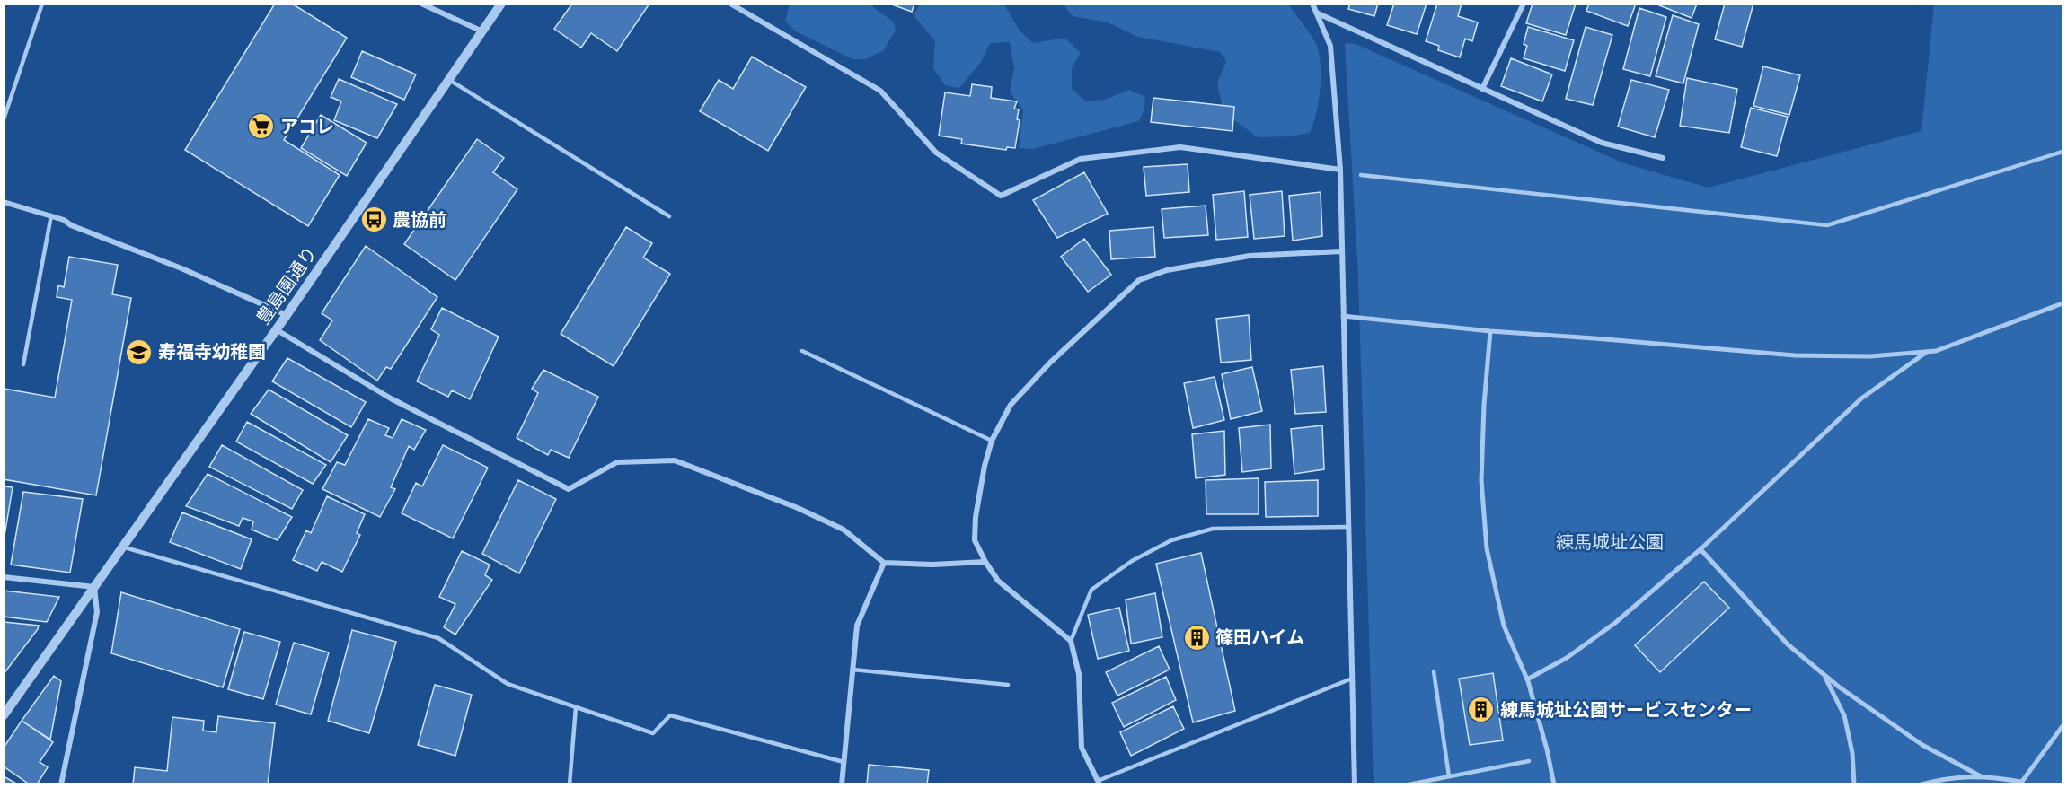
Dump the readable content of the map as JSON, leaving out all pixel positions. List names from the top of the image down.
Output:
{
  "streets": {
    "street": ["豊島園通り"]
  },
  "parks": ["練馬城址公園"],
  "places": {
    "supermarket": ["アコレ"],
    "bus stop": ["農協前"],
    "school or university": ["寿福寺幼稚園"],
    "building": ["篠田ハイム", "練馬城址公園サービスセンター"]
  }
}
